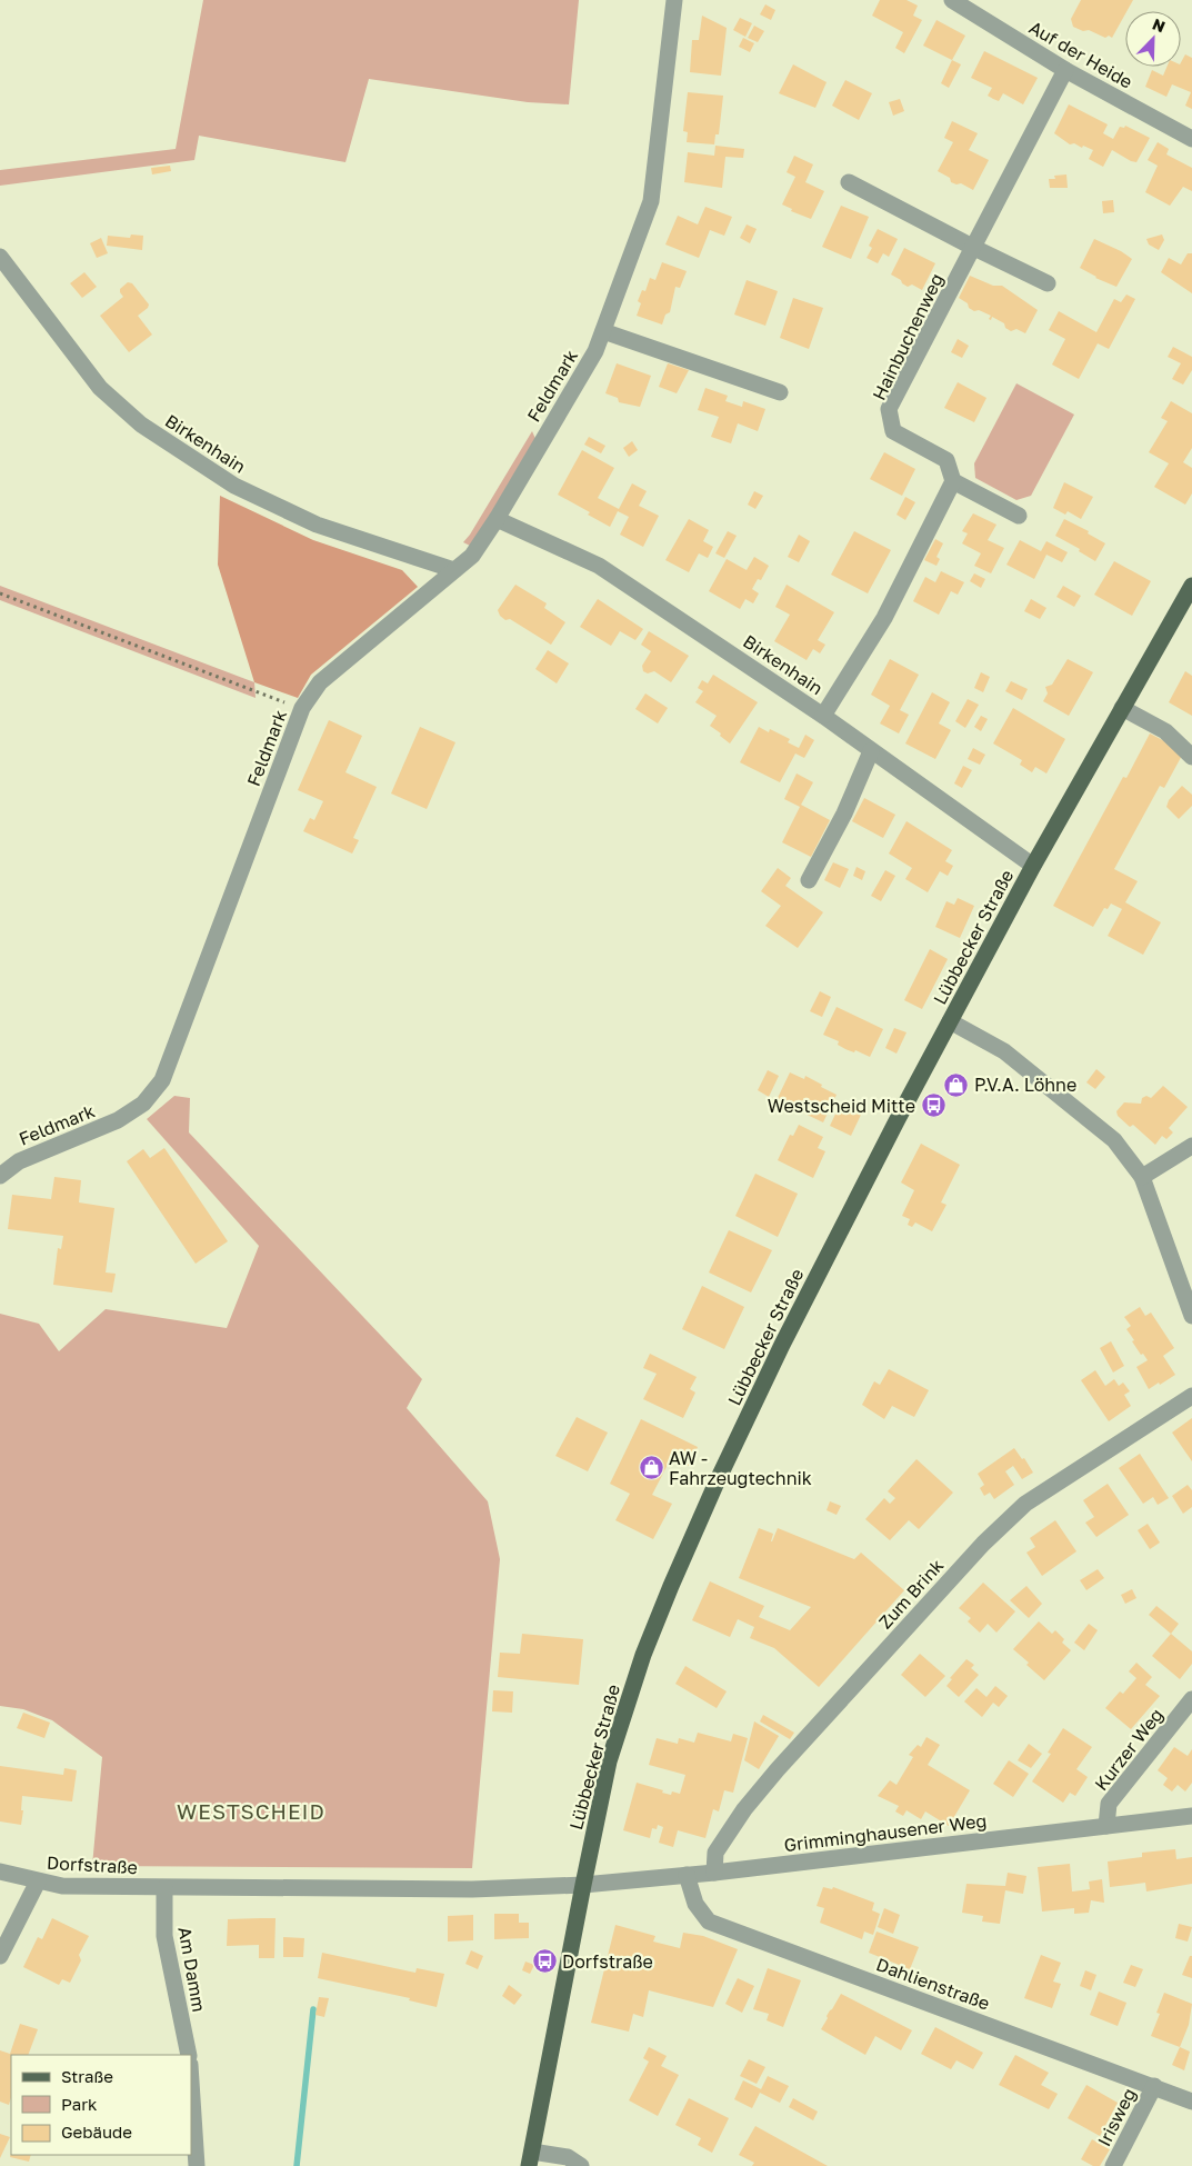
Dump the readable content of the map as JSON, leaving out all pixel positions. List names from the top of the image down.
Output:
{
  "streets": {
    "main road": ["Lübbecker Straße"],
    "street": [
      "Auf der Heide",
      "Hainbuchenweg",
      "Feldmark",
      "Birkenhain",
      "Zum Brink",
      "Kurzer Weg",
      "Grimminghausener Weg",
      "Dorfstraße",
      "Am Damm",
      "Dahlienstraße",
      "Irisweg"
    ]
  },
  "crossings": [
    ["Auf der Heide", "Hainbuchenweg"],
    ["Feldmark", "Birkenhain"],
    ["Birkenhain", "Lübbecker Straße"],
    ["Lübbecker Straße", "Grimminghausener Weg"],
    ["Lübbecker Straße", "Dorfstraße"],
    ["Zum Brink", "Grimminghausener Weg"],
    ["Kurzer Weg", "Grimminghausener Weg"],
    ["Grimminghausener Weg", "Dorfstraße"],
    ["Grimminghausener Weg", "Dahlienstraße"],
    ["Dorfstraße", "Am Damm"],
    ["Dahlienstraße", "Irisweg"]
  ],
  "districts": ["WESTSCHEID"],
  "places": {
    "shop": ["P.V.A. Löhne", "AW - Fahrzeugtechnik"],
    "bus stop": ["Westscheid Mitte", "Dorfstraße"]
  },
  "legend": ["Straße", "Park", "Gebäude"],
  "north": "top right"
}
